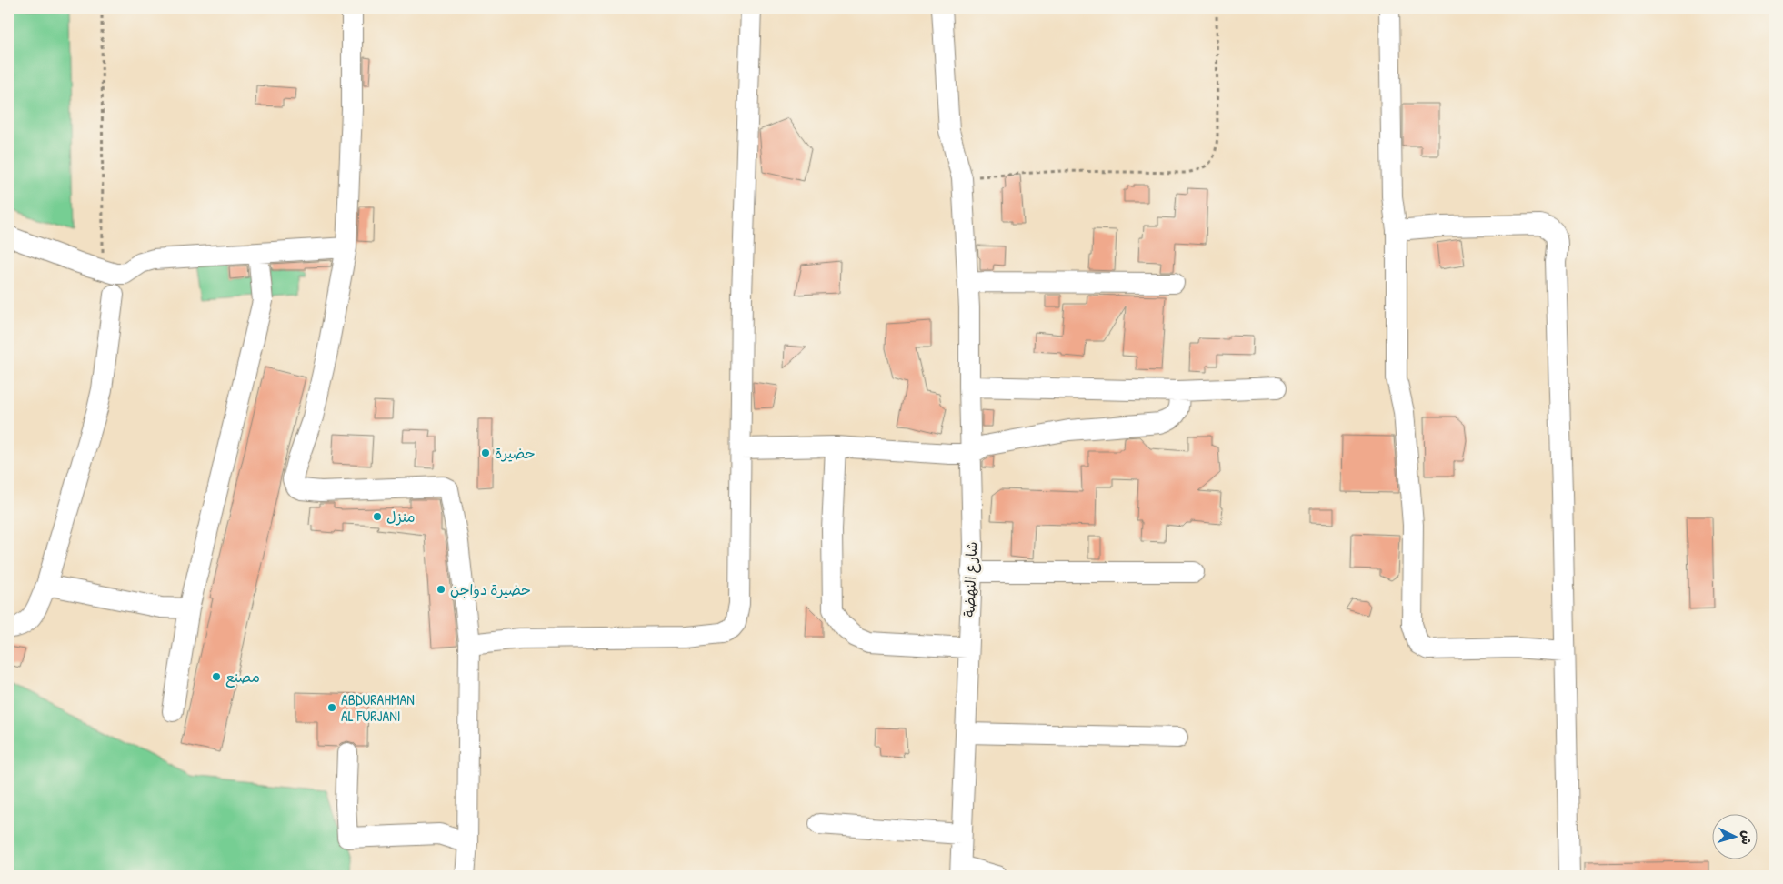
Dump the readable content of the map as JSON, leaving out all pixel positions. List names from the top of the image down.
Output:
{
  "streets": {
    "street": ["شارع النهضة"]
  },
  "places": [
    "حضيرة",
    "منزل",
    "حضيرة دواجن",
    "مصنع",
    "ABDURAHMAN AL FURJANI"
  ],
  "north": "right"
}
